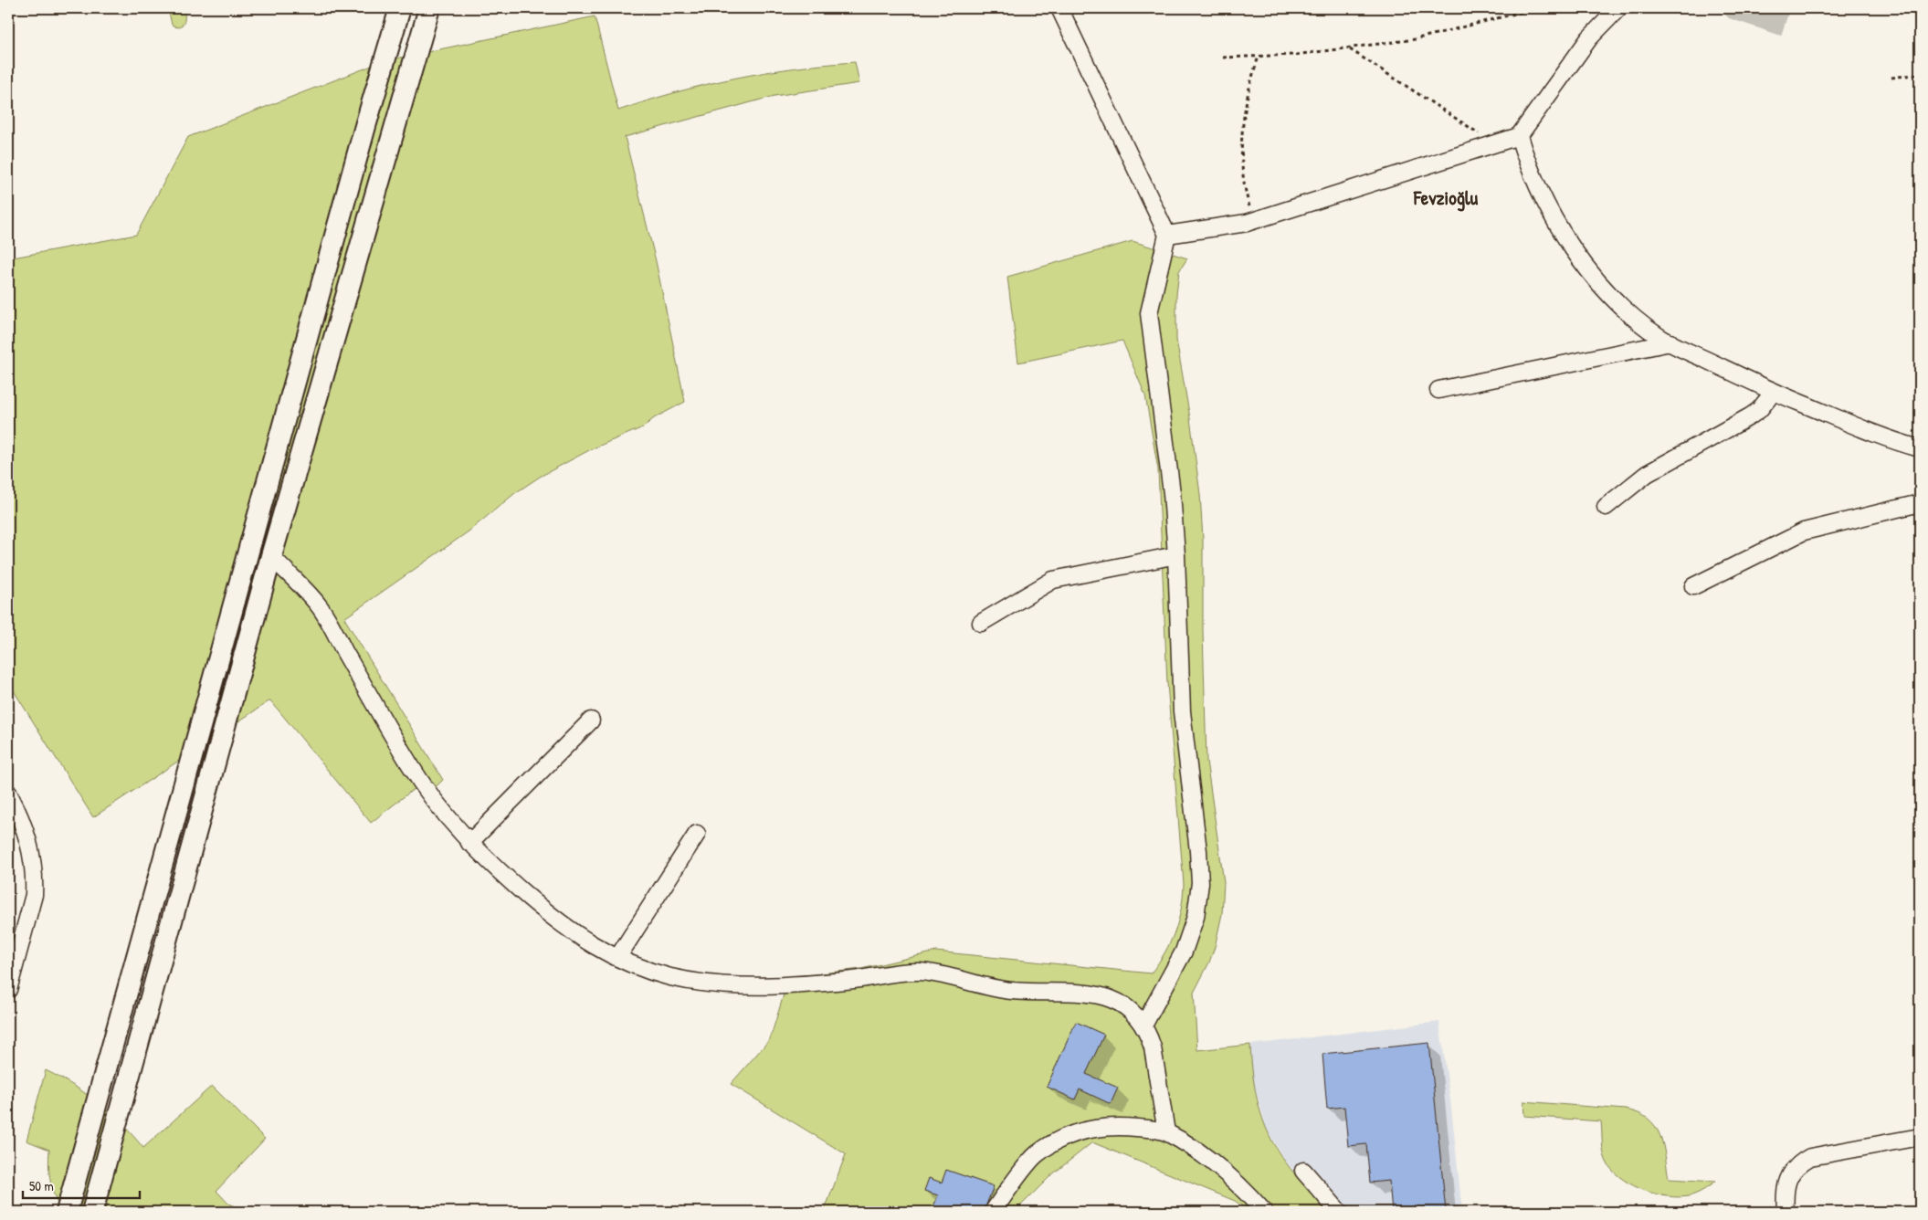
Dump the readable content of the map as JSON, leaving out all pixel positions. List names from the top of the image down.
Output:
{
  "districts": ["Fevzioğlu"],
  "scale_bar": "50 m"
}
